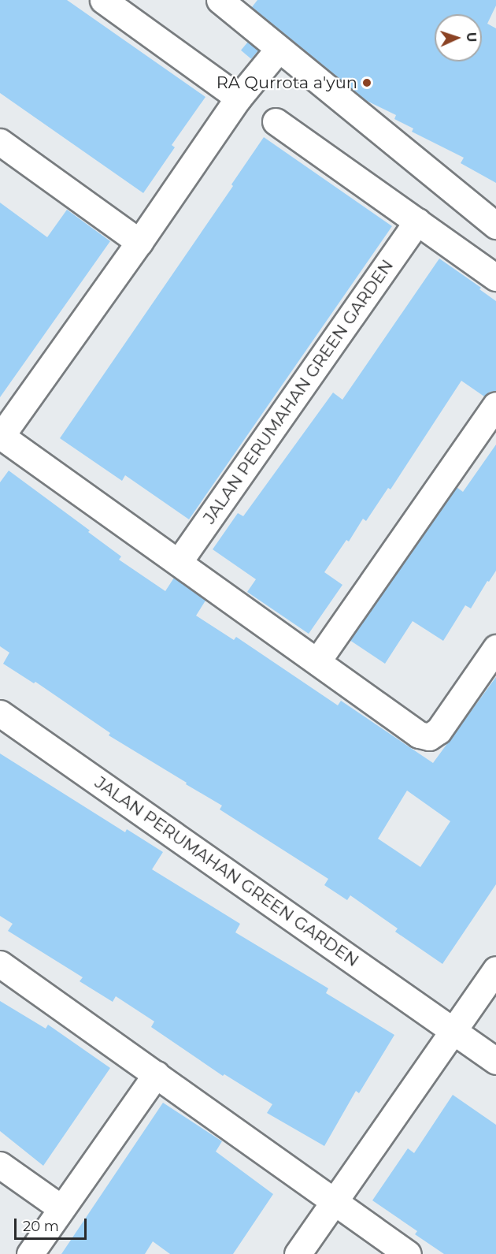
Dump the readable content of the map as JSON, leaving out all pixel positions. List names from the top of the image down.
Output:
{
  "streets": {
    "street": ["JALAN PERUMAHAN GREEN GARDEN"]
  },
  "places": ["RA Qurrota a'yun"],
  "scale_bar": "20 m",
  "north": "right"
}
